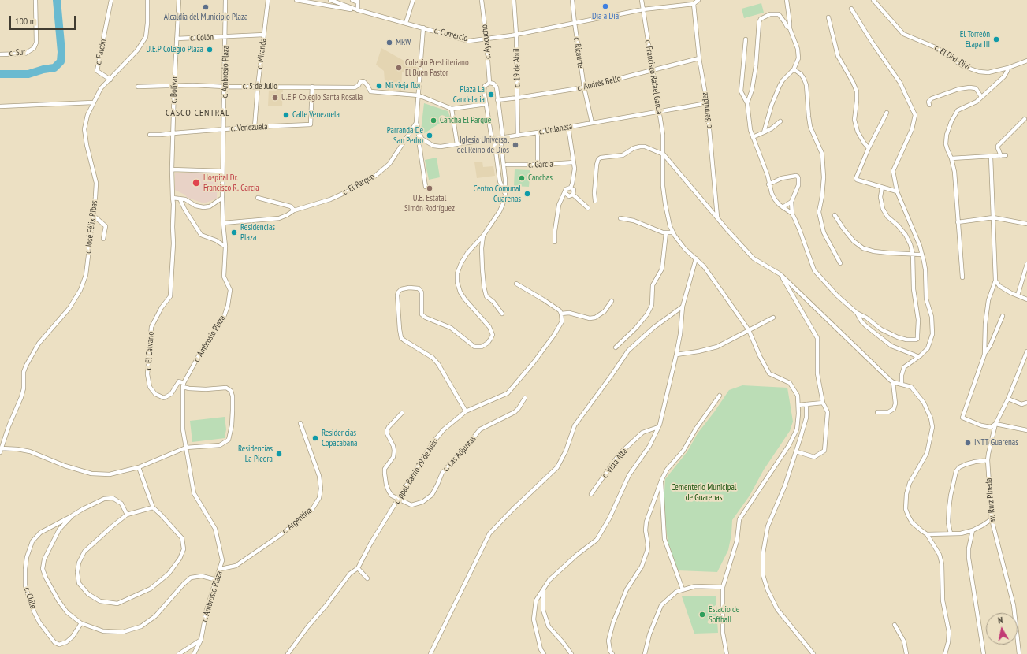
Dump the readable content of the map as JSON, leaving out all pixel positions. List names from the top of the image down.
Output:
{
  "streets": {
    "street": [
      "c. Comercio",
      "c. Colón",
      "c. Ayacucho",
      "c. Falcón",
      "c. Sur",
      "c. Ricaurte",
      "c. Miranda",
      "c. El Divi-Divi",
      "c. 19 de Abril",
      "c. Ambrosio Plaza",
      "c. Francisco Rafael García",
      "c. Andrés Bello",
      "c. 5 de Julio",
      "c. Bolívar",
      "c. Bermúdez",
      "c. Venezuela",
      "c. Urdaneta",
      "c. García",
      "c. El Parque",
      "c. José Félix Ribas",
      "c. El Calvario",
      "c. Las Adjuntas",
      "c. Vista Alta",
      "c. ppal. Barrio 29 de Julio",
      "av. Ruiz Pineda",
      "c. Argentina",
      "c. Chile"
    ]
  },
  "crossings": [
    ["c. Comercio", "c. Ayacucho"],
    ["c. Comercio", "c. Ricaurte"],
    ["c. Comercio", "c. 19 de Abril"],
    ["c. Comercio", "c. Francisco Rafael García"],
    ["c. Comercio", "c. El Parque"],
    ["c. Colón", "c. Miranda"],
    ["c. Colón", "c. Ambrosio Plaza"],
    ["c. Colón", "c. Bolívar"],
    ["c. Ayacucho", "c. Andrés Bello"],
    ["c. Ayacucho", "c. Urdaneta"],
    ["c. Falcón", "c. José Félix Ribas"],
    ["c. Ricaurte", "c. Andrés Bello"],
    ["c. Ricaurte", "c. Urdaneta"],
    ["c. Miranda", "c. 5 de Julio"],
    ["c. Miranda", "c. Venezuela"],
    ["c. 19 de Abril", "c. Andrés Bello"],
    ["c. 19 de Abril", "c. Urdaneta"],
    ["c. Ambrosio Plaza", "c. 5 de Julio"],
    ["c. Ambrosio Plaza", "c. Venezuela"],
    ["c. Ambrosio Plaza", "c. El Parque"],
    ["c. Ambrosio Plaza", "c. El Calvario"],
    ["c. Ambrosio Plaza", "c. Argentina"],
    ["c. Ambrosio Plaza", "c. Chile"],
    ["c. Francisco Rafael García", "c. Andrés Bello"],
    ["c. Francisco Rafael García", "c. Urdaneta"],
    ["c. Andrés Bello", "c. Bermúdez"],
    ["c. 5 de Julio", "c. Bolívar"],
    ["c. 5 de Julio", "c. Venezuela"],
    ["c. 5 de Julio", "c. El Parque"],
    ["c. Bolívar", "c. Venezuela"],
    ["c. Bolívar", "c. El Calvario"],
    ["c. Bermúdez", "c. Urdaneta"],
    ["c. Urdaneta", "c. El Parque"],
    ["c. Las Adjuntas", "c. ppal. Barrio 29 de Julio"]
  ],
  "districts": ["CASCO CENTRAL"],
  "parks": ["Cementerio Municipal de Guarenas"],
  "places": [
    "Día a Día",
    "Alcaldía del Municipio Plaza",
    "El Torreón Etapa III",
    "MRW",
    "U.E.P Colegio Plaza",
    "Colegio Presbiteriano El Buen Pastor",
    "Mi vieja flor",
    "Plaza La Candelaria",
    "U.E.P Colegio Santa Rosalia",
    "Calle Venezuela",
    "Cancha El Parque",
    "Parranda De San Pedro",
    "Iglesia Universal del Reino de Dios",
    "Canchas",
    "Hospital Dr. Francisco R. García",
    "U.E. Estatal Simón Rodríguez",
    "Centro Comunal Guarenas",
    "Residencias Plaza",
    "Residencias Copacabana",
    "INTT Guarenas",
    "Residencias La Piedra",
    "Estadio de Softball"
  ],
  "scale_bar": "100 m",
  "north": "top"
}
